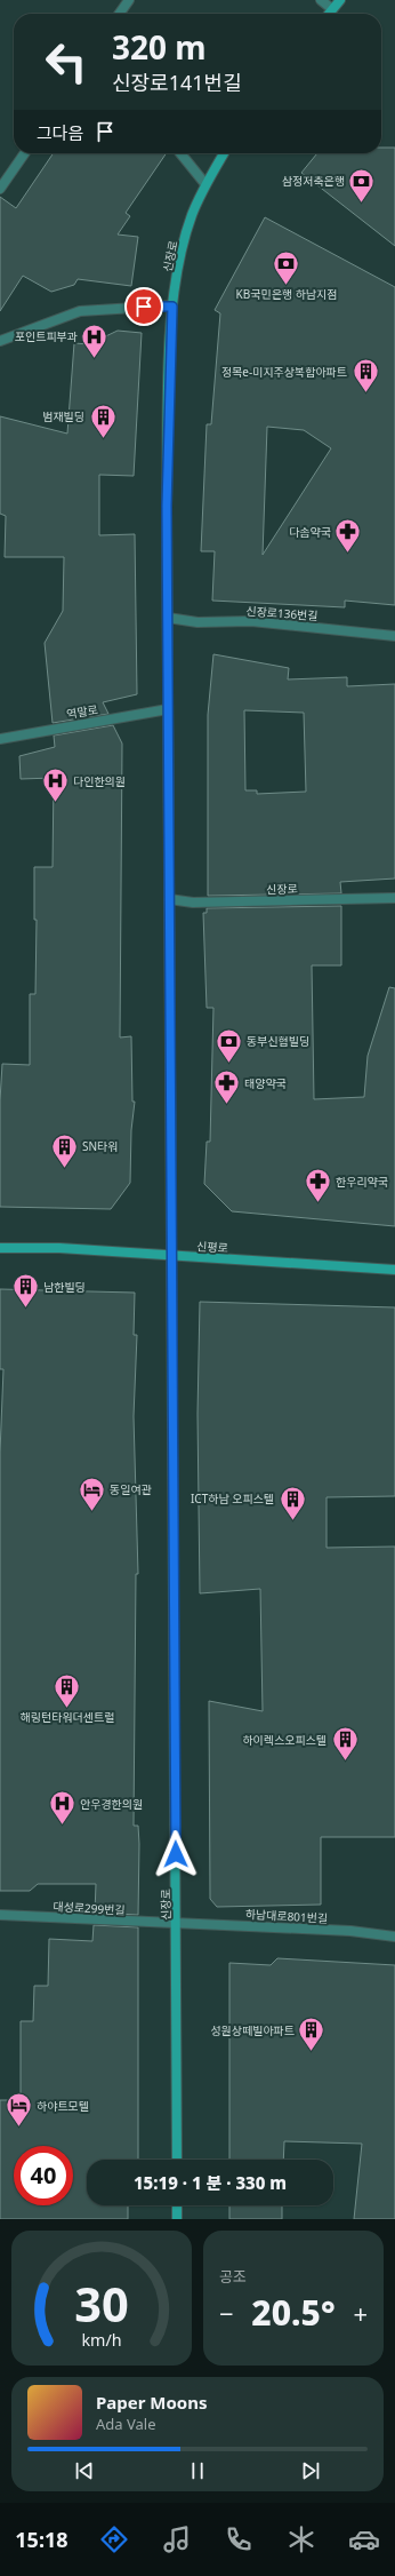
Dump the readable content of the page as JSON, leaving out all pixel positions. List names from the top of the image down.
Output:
{
  "streets": {
    "street": [
      "신장로",
      "신장로136번길",
      "역말로",
      "신평로",
      "대성로299번길",
      "하남대로801번길"
    ]
  },
  "crossings": [
    ["신장로", "신장로136번길"],
    ["신장로", "역말로"],
    ["신장로", "신평로"],
    ["신장로", "대성로299번길"],
    ["신장로", "하남대로801번길"],
    ["대성로299번길", "하남대로801번길"]
  ],
  "places": {
    "bank": ["삼정저축은행", "KB국민은행 하남지점", "동부신협빌딩"],
    "hospital": ["포인트피부과", "다인한의원", "안우경한의원"],
    "building": [
      "정목e-미지주상복합아파트",
      "범재빌딩",
      "SN타워",
      "남한빌딩",
      "ICT하남 오피스텔",
      "해링턴타워더센트럴",
      "하이렉스오피스텔",
      "성원상떼빌아파트"
    ],
    "pharmacy": ["다솜약국", "태양약국", "한우리약국"],
    "hotel": ["동일여관", "하야트모텔"]
  },
  "page": {
    "turn": ["320 m", "신장로141번길"],
    "then": "그다음",
    "limit": "40",
    "trip": "15:19 · 1 분 · 330 m",
    "tile": "공조",
    "heat": ["−", "20.5°", "+"],
    "song": ["Paper Moons", "Ada Vale"],
    "tabs": "15:18",
    "gauge": ["30", "km/h"]
  }
}
